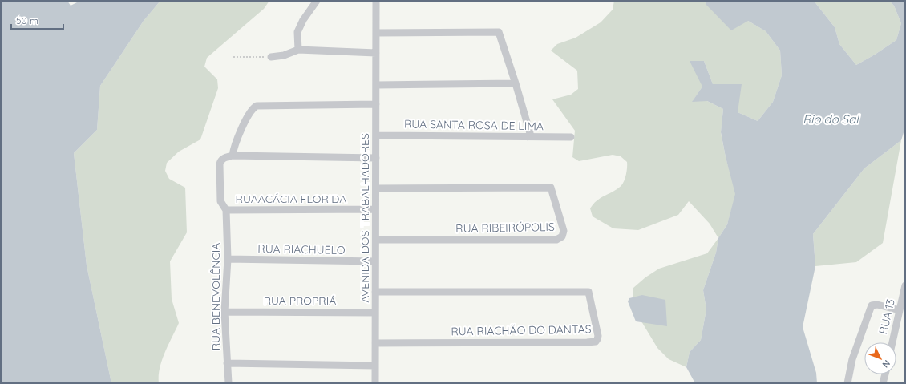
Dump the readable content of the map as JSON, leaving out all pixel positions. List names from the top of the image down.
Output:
{
  "streets": {
    "street": [
      "RUA SANTA ROSA DE LIMA",
      "RUAACÁCIA FLORIDA",
      "AVENIDA DOS TRABALHADORES",
      "RUA RIBEIRÓPOLIS",
      "RUA RIACHUELO",
      "RUA BENEVOLÊNCIA",
      "RUA PROPRIÁ",
      "RUA 13",
      "RUA RIACHÃO DO DANTAS"
    ]
  },
  "crossings": [
    ["RUA SANTA ROSA DE LIMA", "AVENIDA DOS TRABALHADORES"],
    ["RUAACÁCIA FLORIDA", "AVENIDA DOS TRABALHADORES"],
    ["RUAACÁCIA FLORIDA", "RUA BENEVOLÊNCIA"],
    ["AVENIDA DOS TRABALHADORES", "RUA RIBEIRÓPOLIS"],
    ["AVENIDA DOS TRABALHADORES", "RUA RIACHUELO"],
    ["AVENIDA DOS TRABALHADORES", "RUA PROPRIÁ"],
    ["AVENIDA DOS TRABALHADORES", "RUA RIACHÃO DO DANTAS"],
    ["RUA RIACHUELO", "RUA BENEVOLÊNCIA"],
    ["RUA BENEVOLÊNCIA", "RUA PROPRIÁ"]
  ],
  "water": ["Rio do Sal"],
  "scale_bar": "50 m",
  "north": "bottom right"
}
